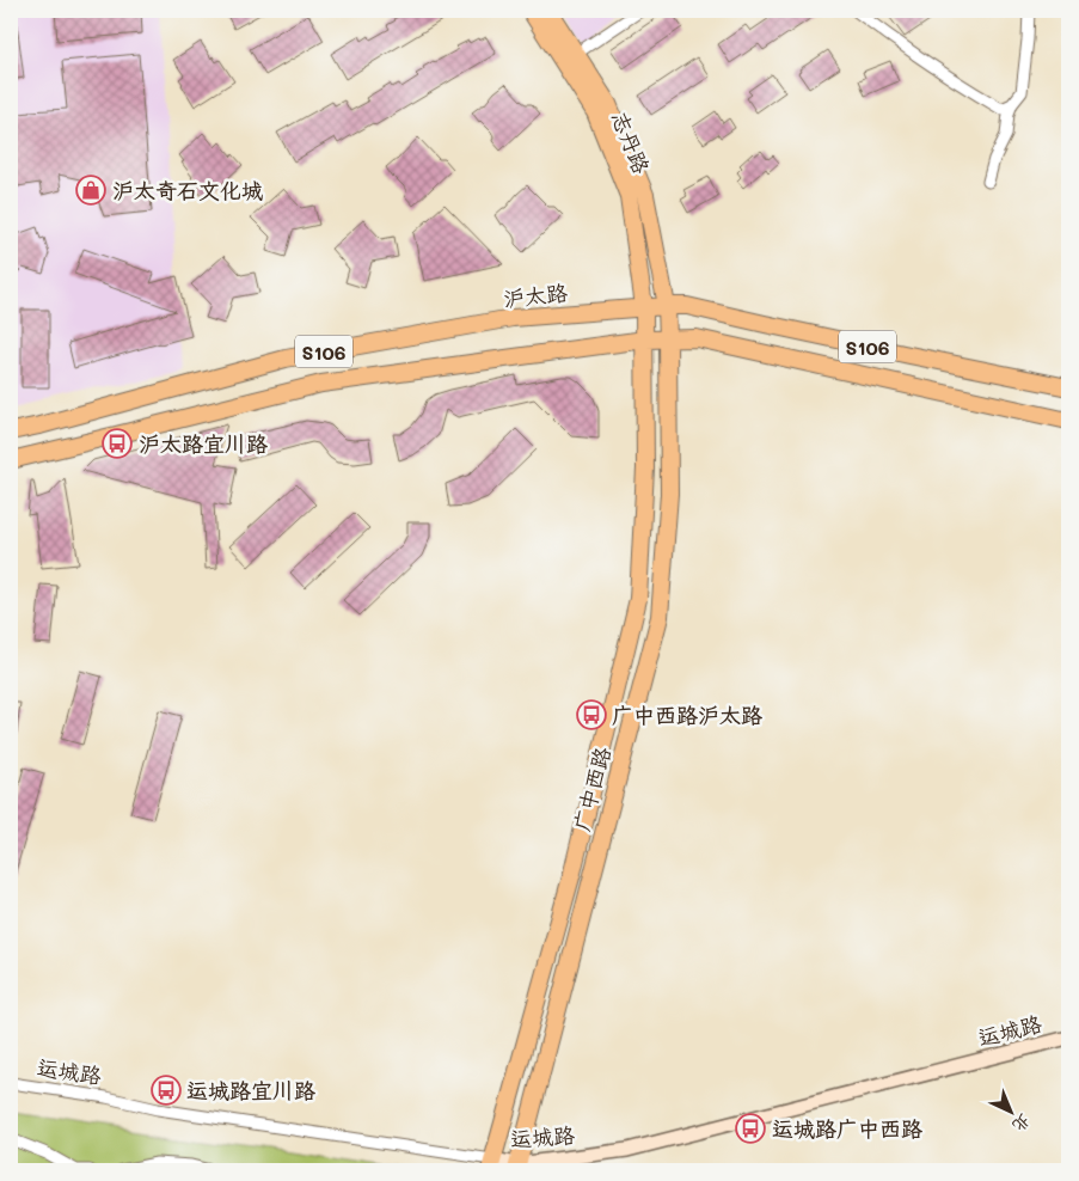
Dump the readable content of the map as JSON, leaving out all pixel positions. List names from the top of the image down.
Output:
{
  "streets": {
    "main road": [
      "志丹路",
      "沪太路",
      "S106",
      "广中西路"
    ],
    "street": ["运城路"]
  },
  "crossings": [
    ["志丹路", "沪太路"],
    ["志丹路", "广中西路"],
    ["沪太路", "广中西路"],
    ["S106", "广中西路"],
    ["广中西路", "运城路"]
  ],
  "places": {
    "shop": ["沪太奇石文化城"],
    "bus stop": [
      "沪太路宜川路",
      "广中西路沪太路",
      "运城路宜川路",
      "运城路广中西路"
    ]
  },
  "north": "bottom right"
}
